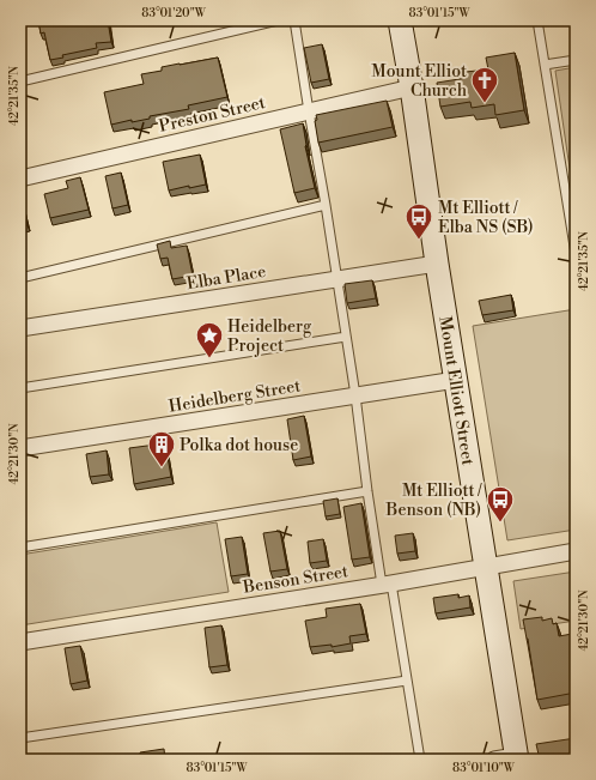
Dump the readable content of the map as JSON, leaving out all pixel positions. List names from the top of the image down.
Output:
{
  "streets": {
    "main road": ["Mount Elliott Street"],
    "street": [
      "Preston Street",
      "Elba Place",
      "Heidelberg Street",
      "Benson Street"
    ]
  },
  "crossings": [
    ["Preston Street", "Mount Elliott Street"],
    ["Elba Place", "Mount Elliott Street"],
    ["Mount Elliott Street", "Heidelberg Street"],
    ["Mount Elliott Street", "Benson Street"]
  ],
  "places": {
    "church": ["Mount Elliot Church"],
    "bus stop": ["Mt Elliott / Elba NS (SB)", "Mt Elliott / Benson (NB)"],
    "place": ["Heidelberg Project"],
    "building": ["Polka dot house"]
  },
  "coordinates": [
    "83°01'20\"W",
    "83°01'15\"W",
    "42°21'35\"N",
    "42°21'30\"N",
    "83°01'10\"W"
  ]
}
